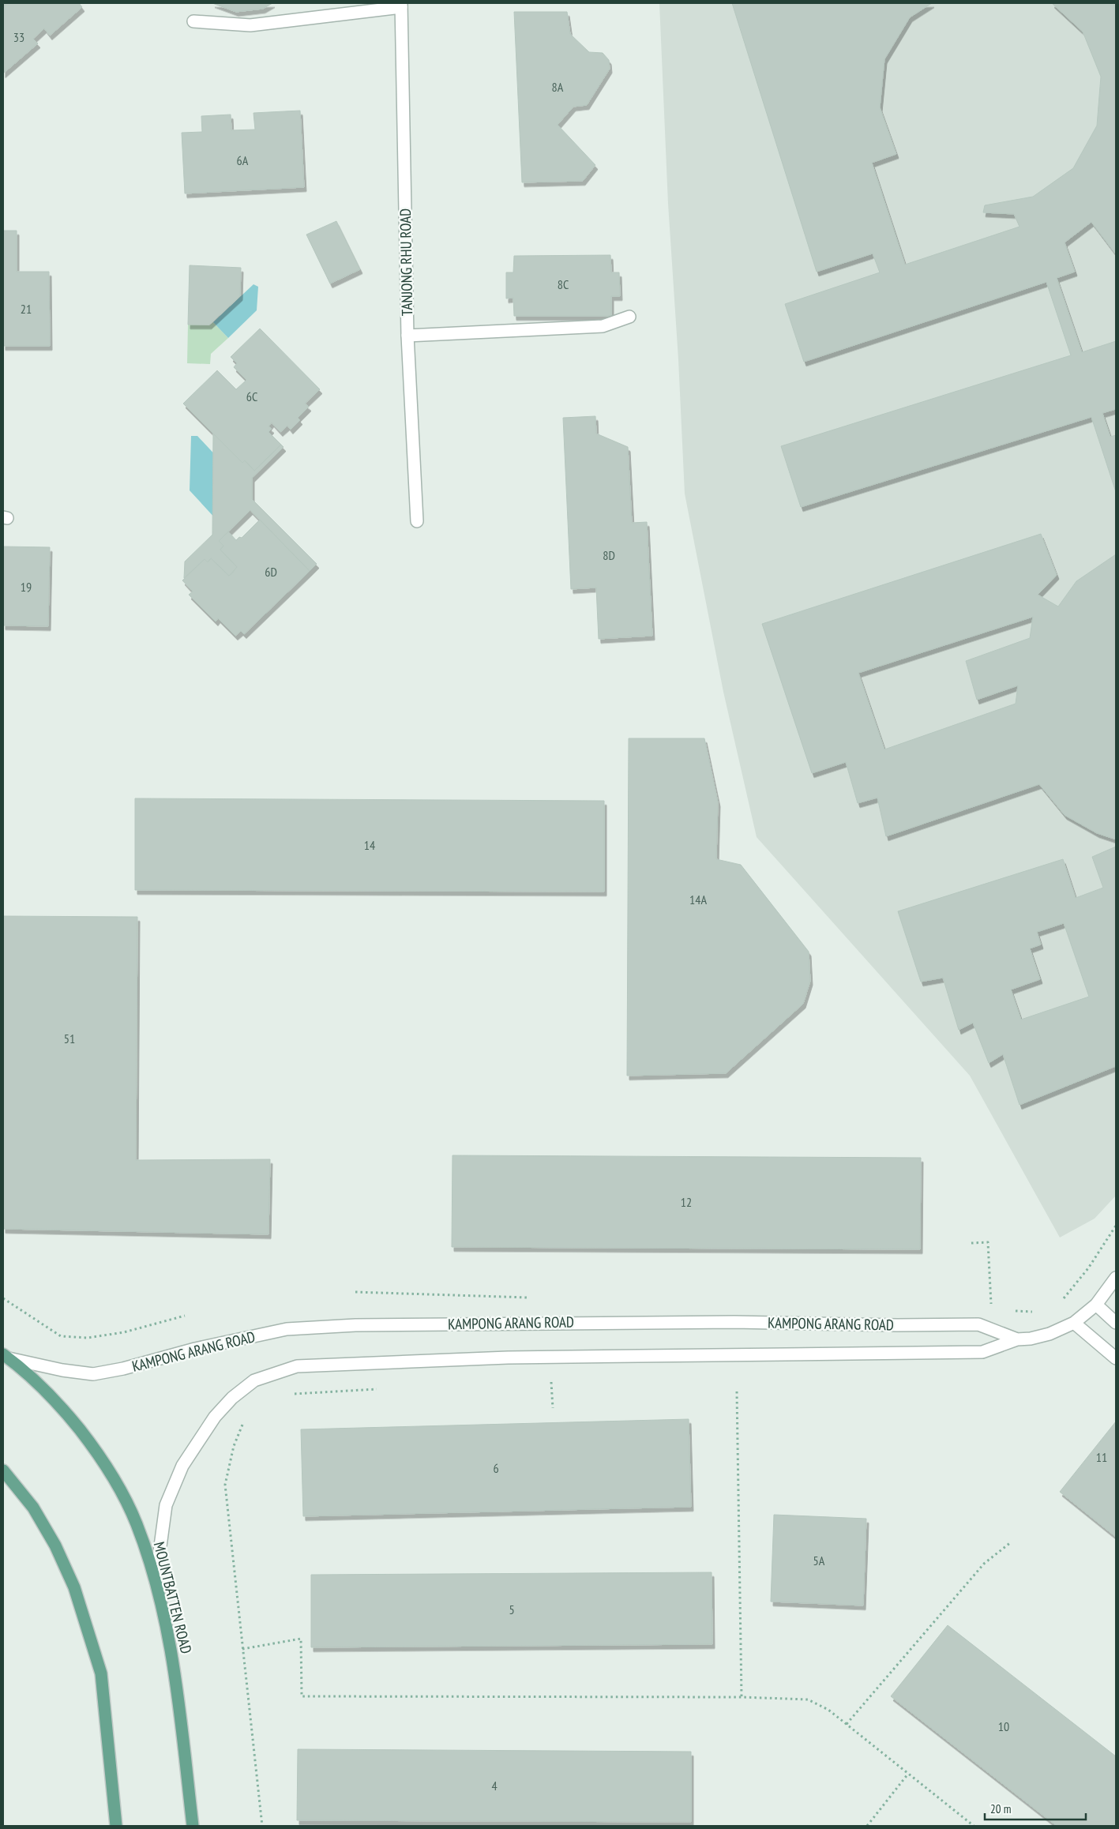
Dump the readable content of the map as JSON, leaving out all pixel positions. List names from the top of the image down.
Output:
{
  "streets": {
    "main road": ["MOUNTBATTEN ROAD"],
    "street": ["TANJONG RHU ROAD", "KAMPONG ARANG ROAD"]
  },
  "crossings": [
    ["KAMPONG ARANG ROAD", "MOUNTBATTEN ROAD"]
  ],
  "house_numbers": [
    "33",
    "8A",
    "6A",
    "8C",
    "21",
    "6C",
    "8D",
    "6D",
    "19",
    "14",
    "14A",
    "51",
    "12",
    "11",
    "6",
    "5A",
    "5",
    "10",
    "4"
  ],
  "scale_bar": "20 m"
}
